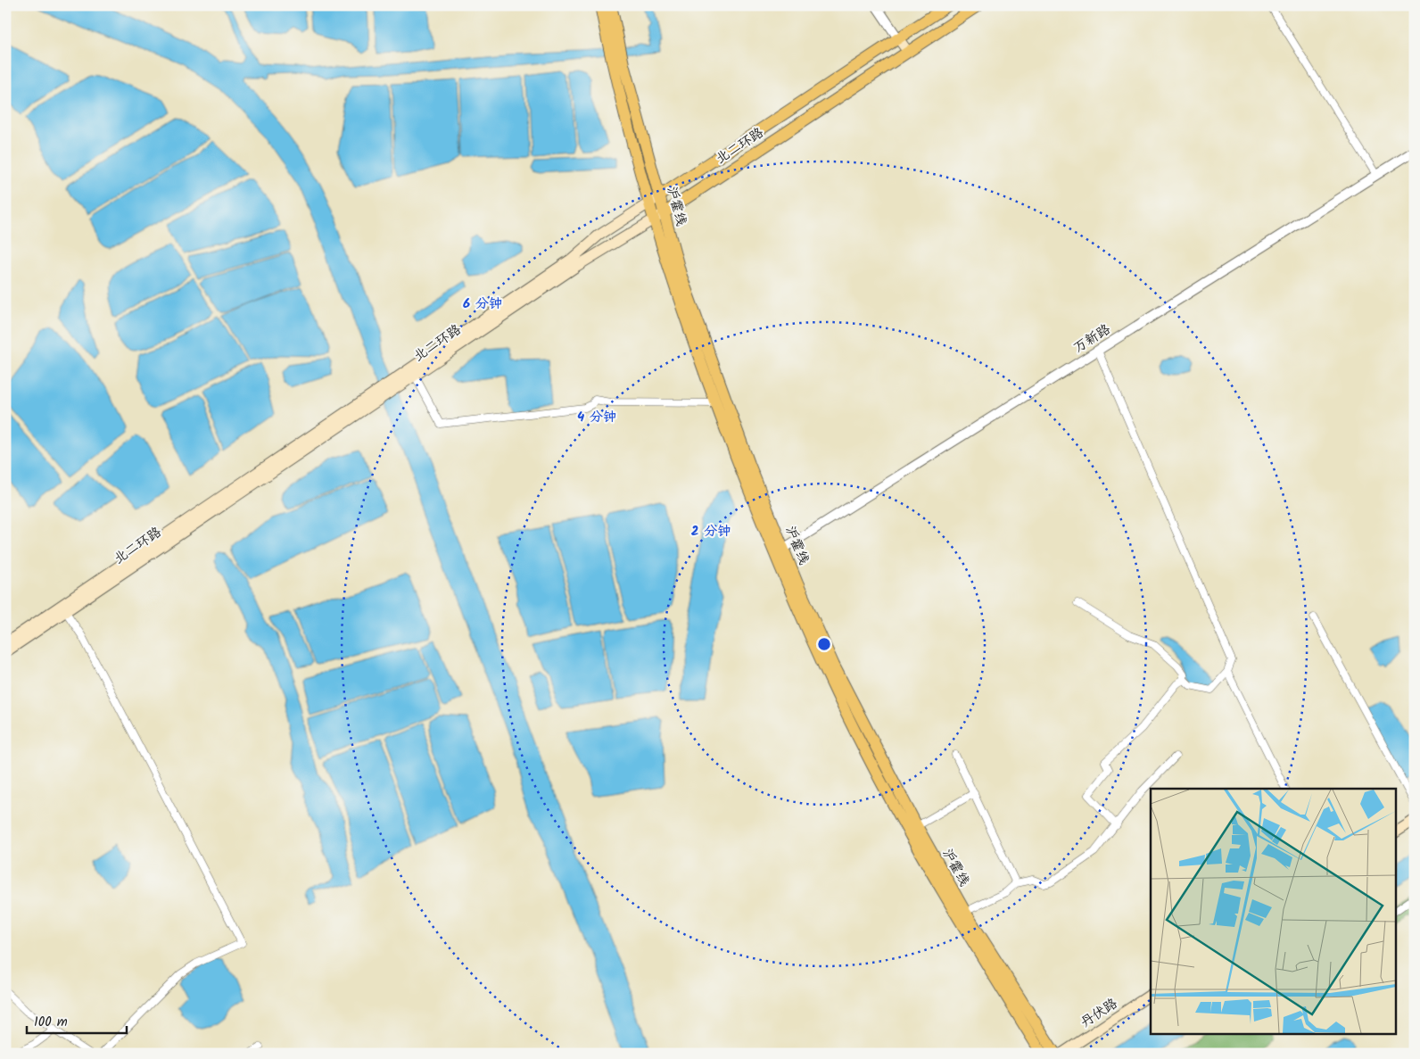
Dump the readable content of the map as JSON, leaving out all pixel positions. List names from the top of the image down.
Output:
{
  "streets": {
    "main road": ["北二环路", "沪霍线", "丹伏路"],
    "street": ["万新路"]
  },
  "crossings": [
    ["北二环路", "沪霍线"],
    ["沪霍线", "万新路"]
  ],
  "scale_bar": "100 m",
  "rings": ["6 分钟", "4 分钟", "2 分钟"]
}
